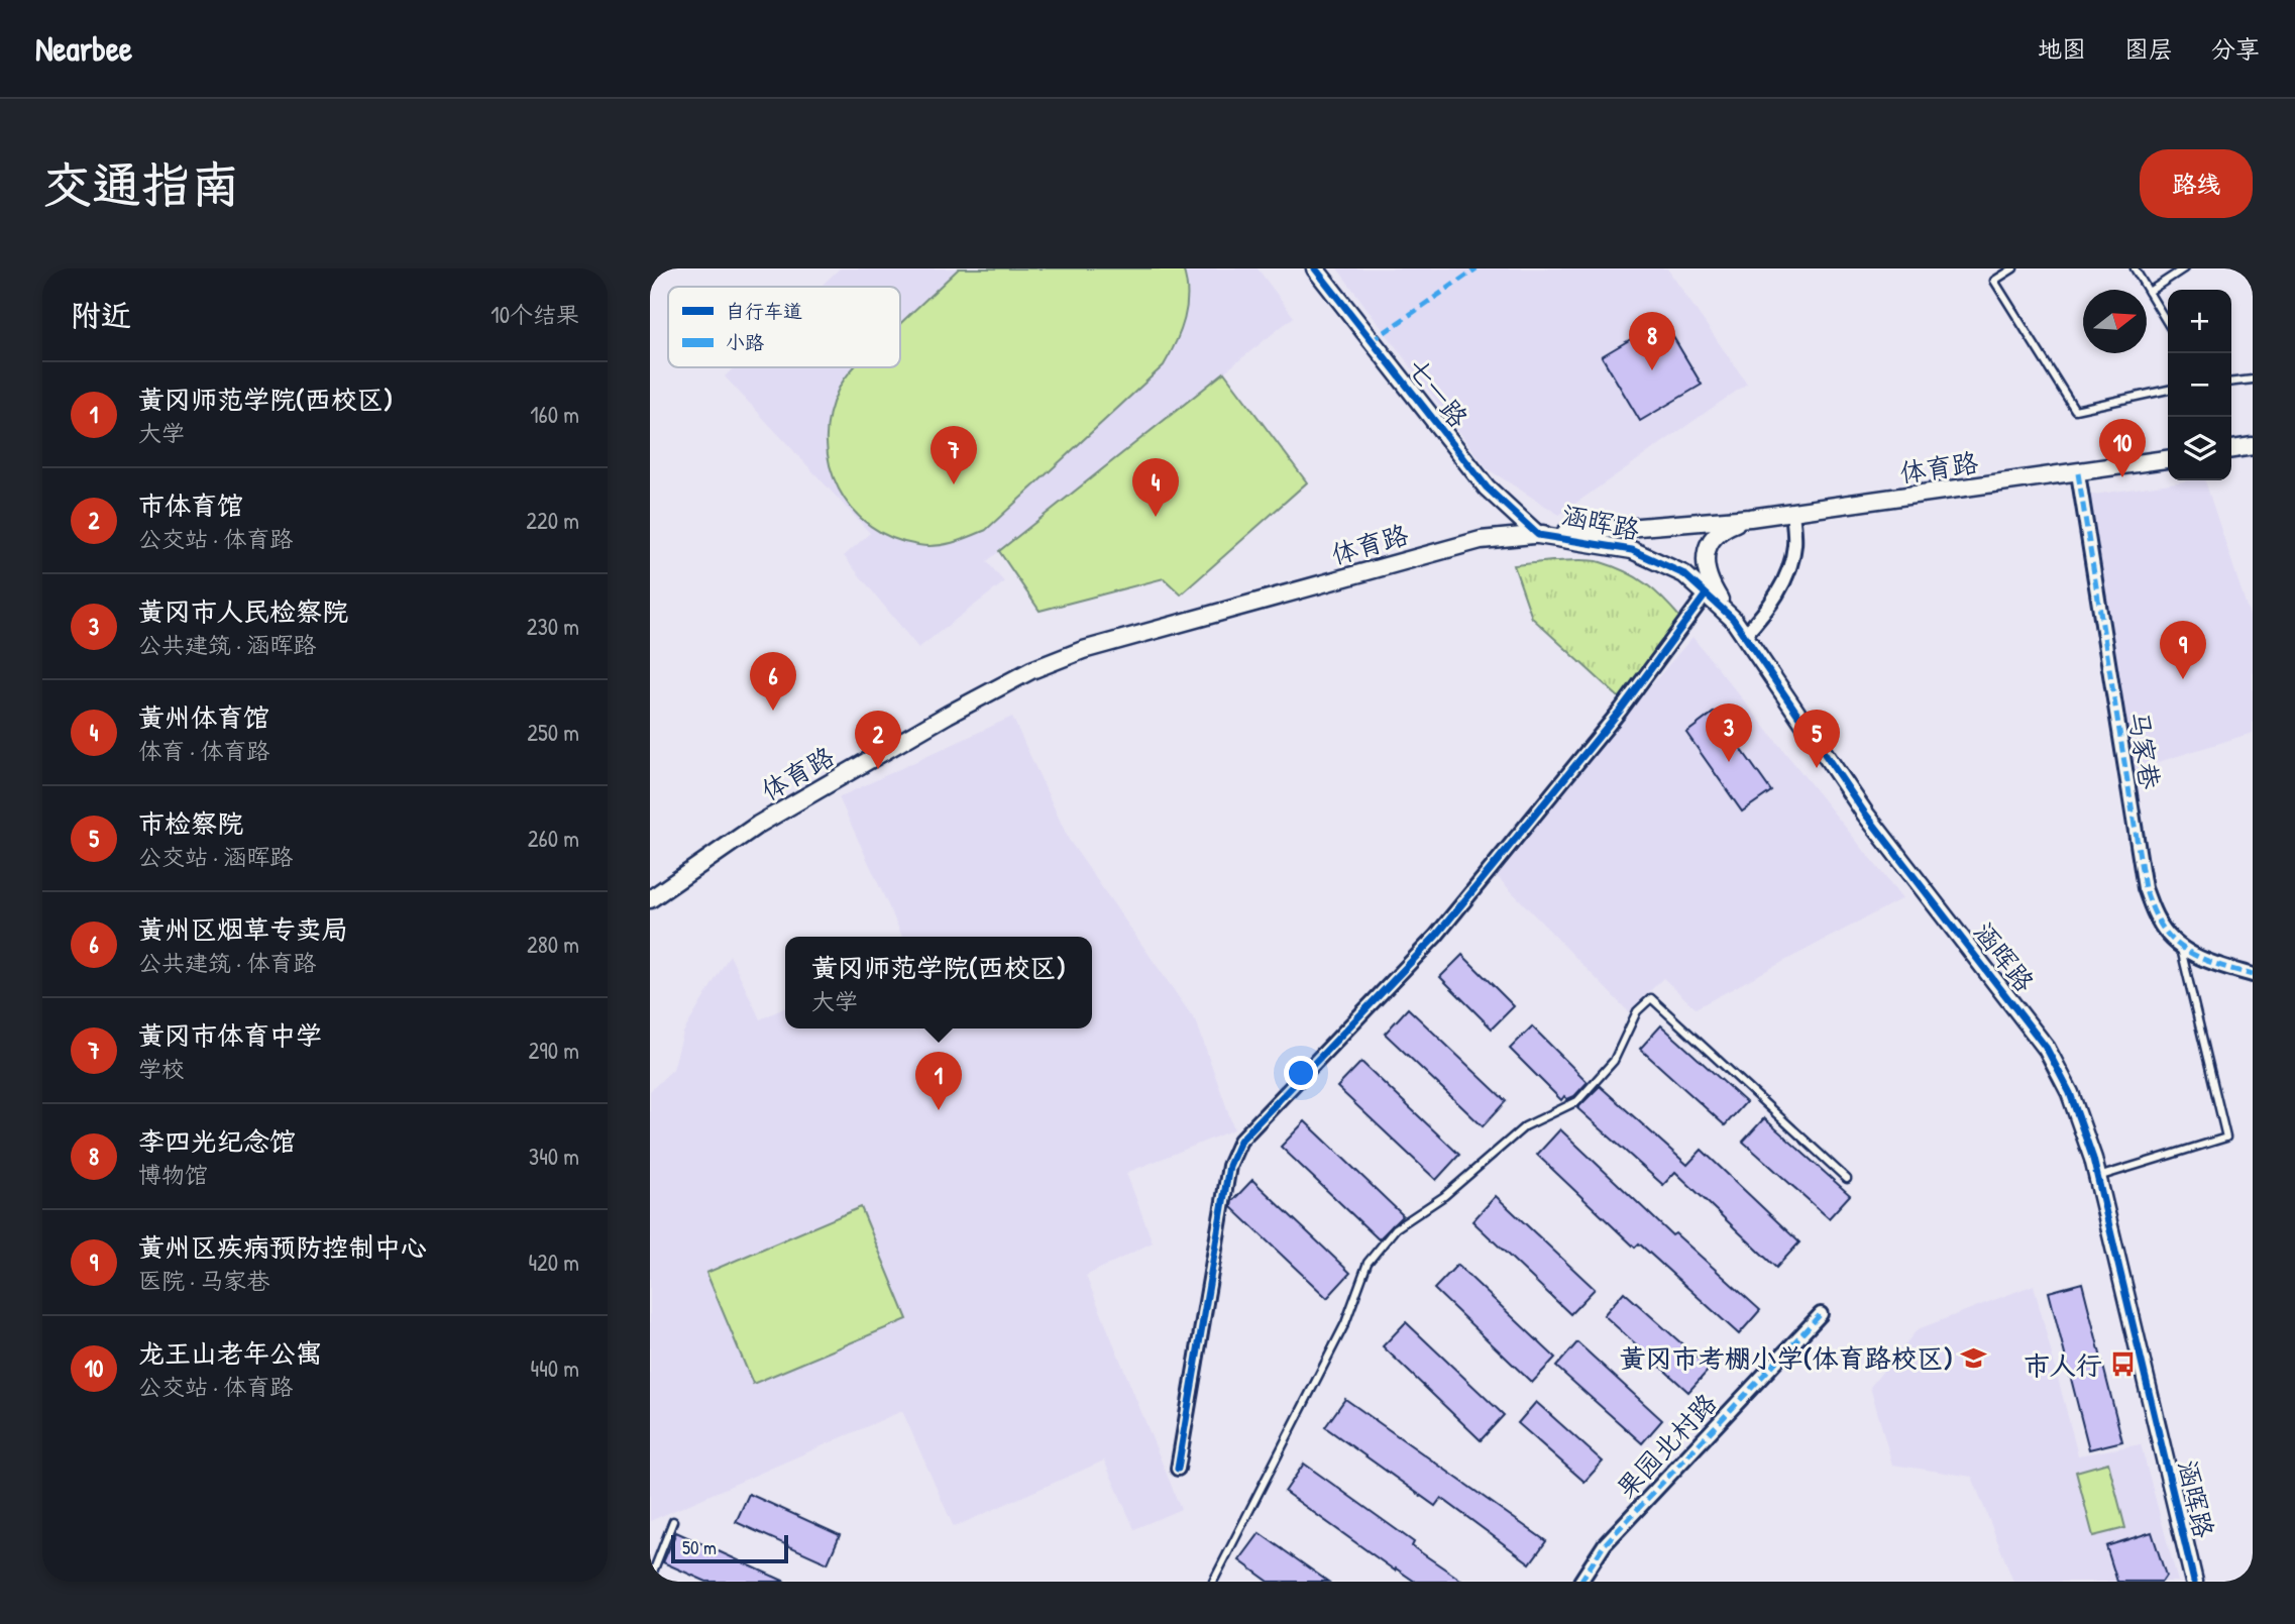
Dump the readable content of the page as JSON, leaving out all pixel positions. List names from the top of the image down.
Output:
{
  "streets": {
    "street": [
      "七一路",
      "体育路",
      "涵晖路",
      "马家巷",
      "果园北村路"
    ]
  },
  "crossings": [
    ["七一路", "体育路"],
    ["七一路", "涵晖路"],
    ["体育路", "涵晖路"],
    ["体育路", "马家巷"]
  ],
  "places": {
    "school or university": ["黄冈市考棚小学(体育路校区)"],
    "bus stop": ["市人行"]
  },
  "legend": ["自行车道", "小路"],
  "scale_bar": "50 m",
  "north": "right",
  "page": {
    "header": "Nearbee",
    "nav": ["地图", "图层", "分享"],
    "buttons": "路线",
    "title": "交通指南",
    "heading": ["附近", "10个结果"],
    "map_buttons": ["+", "−"],
    "pins": [
      "8",
      "10",
      "7",
      "4",
      "9",
      "6",
      "3",
      "5",
      "2",
      "1"
    ],
    "list": [
      {
        "mark": "1",
        "name": "黄冈师范学院(西校区)",
        "note": "大学",
        "value": "160 m"
      },
      {
        "mark": "2",
        "name": "市体育馆",
        "note": "公交站 · 体育路",
        "value": "220 m"
      },
      {
        "mark": "3",
        "name": "黄冈市人民检察院",
        "note": "公共建筑 · 涵晖路",
        "value": "230 m"
      },
      {
        "mark": "4",
        "name": "黄州体育馆",
        "note": "体育 · 体育路",
        "value": "250 m"
      },
      {
        "mark": "5",
        "name": "市检察院",
        "note": "公交站 · 涵晖路",
        "value": "260 m"
      },
      {
        "mark": "6",
        "name": "黄州区烟草专卖局",
        "note": "公共建筑 · 体育路",
        "value": "280 m"
      },
      {
        "mark": "7",
        "name": "黄冈市体育中学",
        "note": "学校",
        "value": "290 m"
      },
      {
        "mark": "8",
        "name": "李四光纪念馆",
        "note": "博物馆",
        "value": "340 m"
      },
      {
        "mark": "9",
        "name": "黄州区疾病预防控制中心",
        "note": "医院 · 马家巷",
        "value": "420 m"
      },
      {
        "mark": "10",
        "name": "龙王山老年公寓",
        "note": "公交站 · 体育路",
        "value": "440 m"
      }
    ],
    "popup": ["黄冈师范学院(西校区)", "大学"],
    "scale": "50 m"
  }
}
